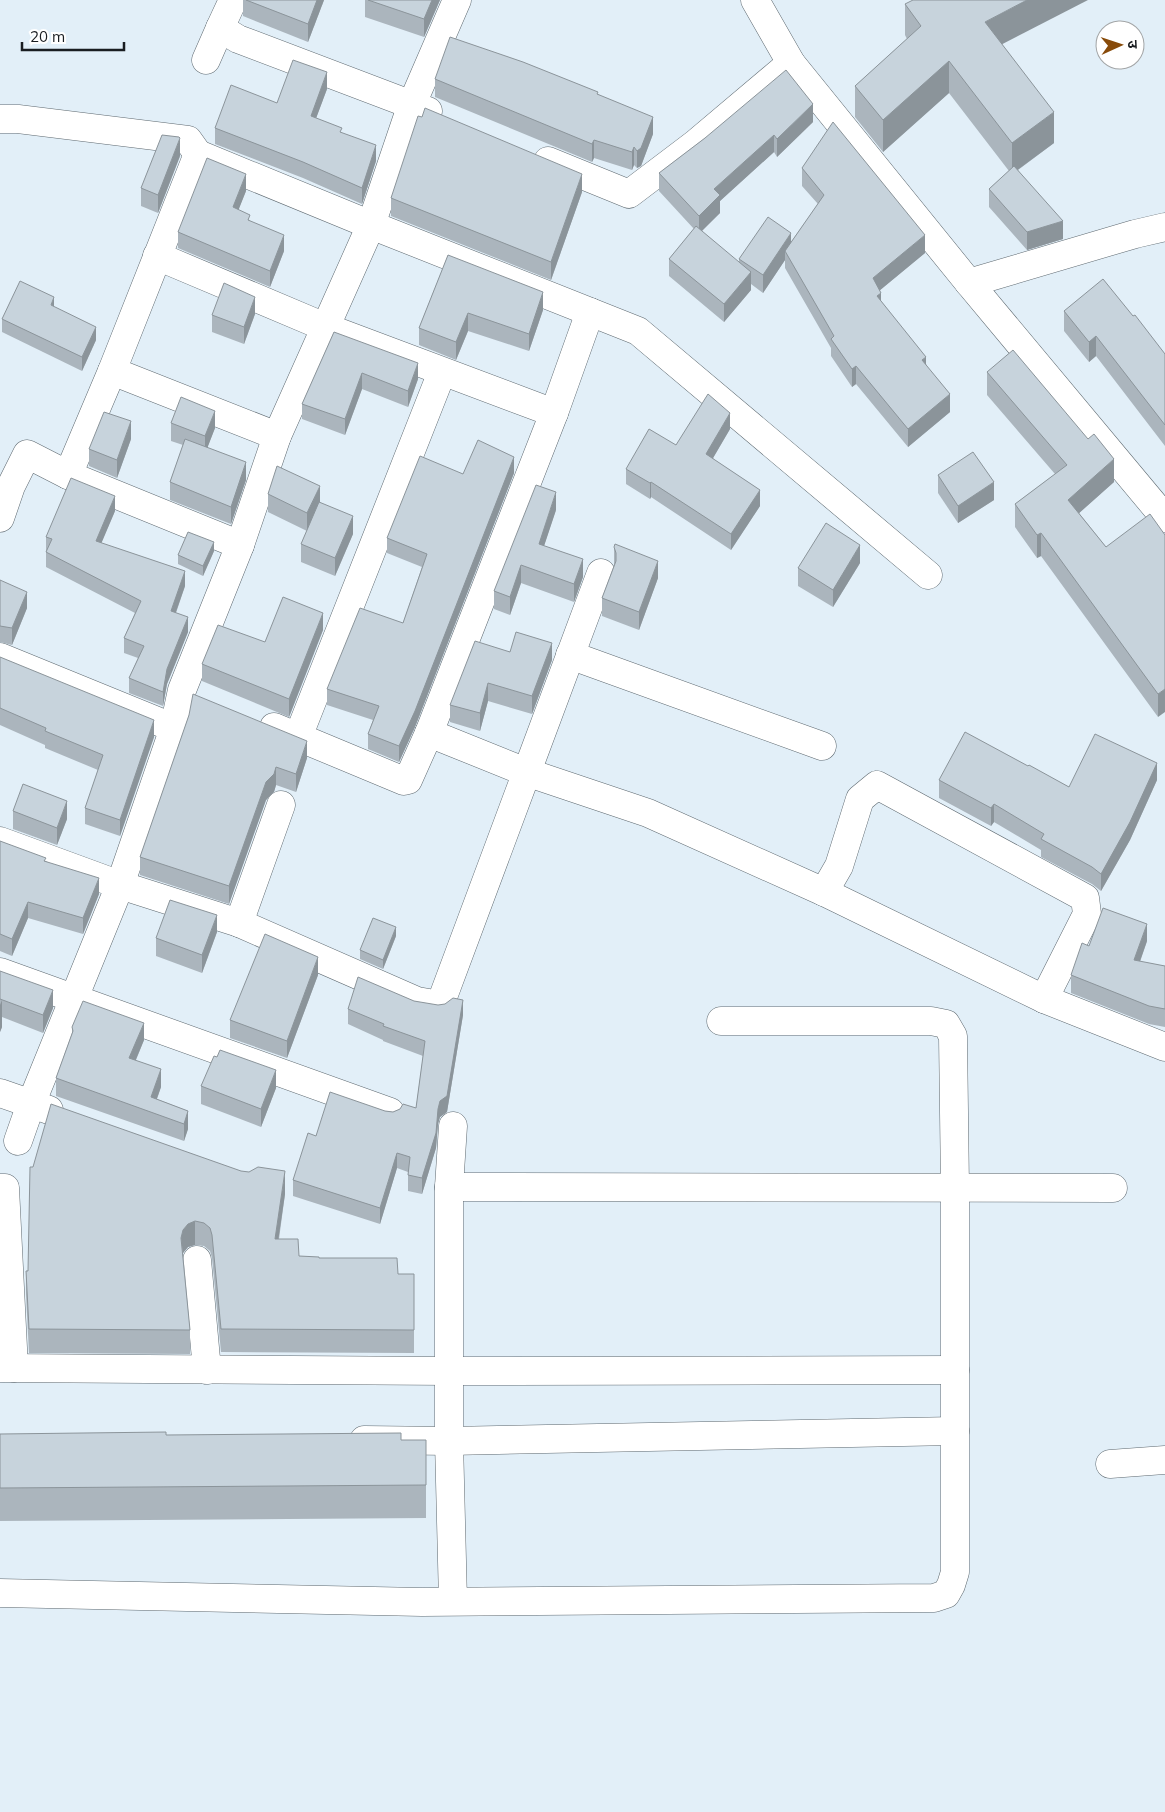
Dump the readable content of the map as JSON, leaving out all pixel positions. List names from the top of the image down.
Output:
{
  "scale_bar": "20 m",
  "north": "right"
}
